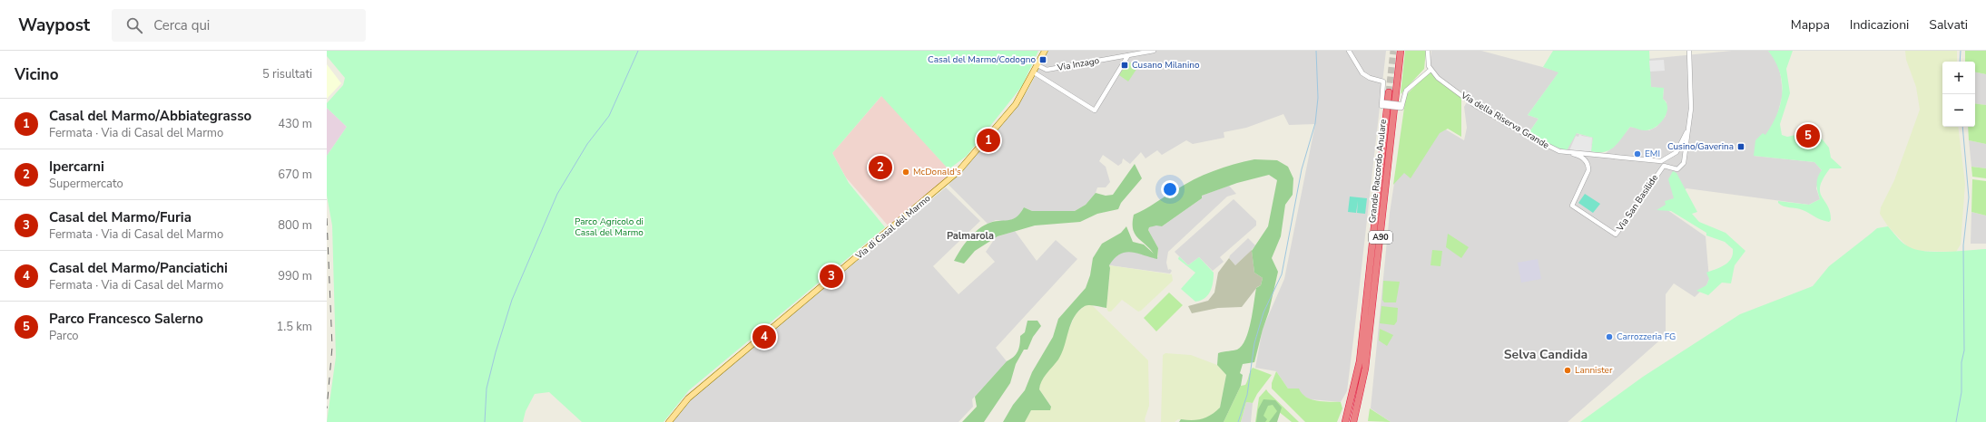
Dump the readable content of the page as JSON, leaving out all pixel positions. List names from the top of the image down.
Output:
{
  "streets": {
    "highway": ["Grande Raccordo Anulare", "A90"],
    "main road": ["Via di Casal del Marmo"],
    "street": ["Via Inzago", "Via della Riserva Grande", "Via San Basilide"]
  },
  "crossings": [
    ["Via Inzago", "Via di Casal del Marmo"],
    ["Via della Riserva Grande", "Via San Basilide"]
  ],
  "districts": ["Palmarola", "Selva Candida"],
  "parks": ["Parco Agricolo di Casal del Marmo"],
  "places": {
    "transit": ["Casal del Marmo/Codogno", "Cusano Milanino", "Cusino/Gaverina"],
    "other": [
      "EMI",
      "McDonald's",
      "Carrozzeria FG",
      "Lannister"
    ]
  },
  "page": {
    "header": "Waypost",
    "search": "Cerca qui",
    "nav": ["Mappa", "Indicazioni", "Salvati"],
    "heading": ["Vicino", "5 risultati"],
    "map_buttons": ["+", "−"],
    "list": [
      {
        "mark": "1",
        "name": "Casal del Marmo/Abbiategrasso",
        "note": "Fermata · Via di Casal del Marmo",
        "value": "430 m"
      },
      {
        "mark": "2",
        "name": "Ipercarni",
        "note": "Supermercato",
        "value": "670 m"
      },
      {
        "mark": "3",
        "name": "Casal del Marmo/Furia",
        "note": "Fermata · Via di Casal del Marmo",
        "value": "800 m"
      },
      {
        "mark": "4",
        "name": "Casal del Marmo/Panciatichi",
        "note": "Fermata · Via di Casal del Marmo",
        "value": "990 m"
      },
      {
        "mark": "5",
        "name": "Parco Francesco Salerno",
        "note": "Parco",
        "value": "1.5 km"
      }
    ],
    "pins": [
      "5",
      "1",
      "2",
      "3",
      "4"
    ]
  }
}
